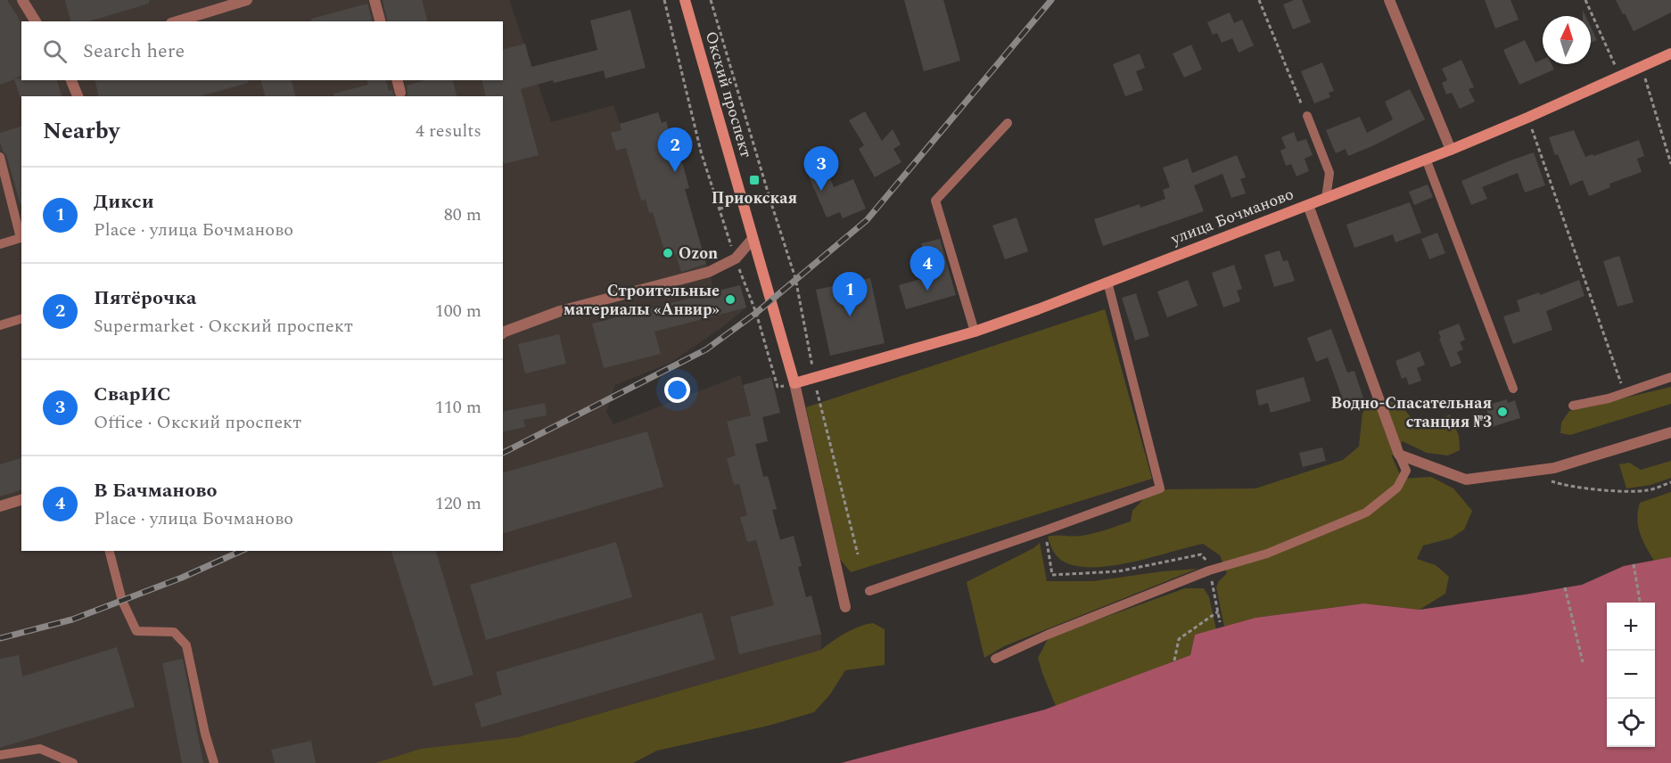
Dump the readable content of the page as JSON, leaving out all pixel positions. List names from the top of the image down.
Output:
{
  "streets": {
    "main road": ["Окский проспект", "улица Бочманово"]
  },
  "crossings": [
    ["Окский проспект", "улица Бочманово"]
  ],
  "places": {
    "transit": ["Приокская"],
    "other": ["Ozon", "Строительные материалы «Анвир»", "Водно-Спасательная станция №3"]
  },
  "north": "top",
  "page": {
    "search": "Search here",
    "heading": ["Nearby", "4 results"],
    "pins": [
      "2",
      "3",
      "4",
      "1"
    ],
    "list": [
      {
        "mark": "1",
        "name": "Дикси",
        "note": "Place · улица Бочманово",
        "value": "80 m"
      },
      {
        "mark": "2",
        "name": "Пятёрочка",
        "note": "Supermarket · Окский проспект",
        "value": "100 m"
      },
      {
        "mark": "3",
        "name": "СварИС",
        "note": "Office · Окский проспект",
        "value": "110 m"
      },
      {
        "mark": "4",
        "name": "В Бачманово",
        "note": "Place · улица Бочманово",
        "value": "120 m"
      }
    ],
    "map_buttons": ["+", "−"]
  }
}
